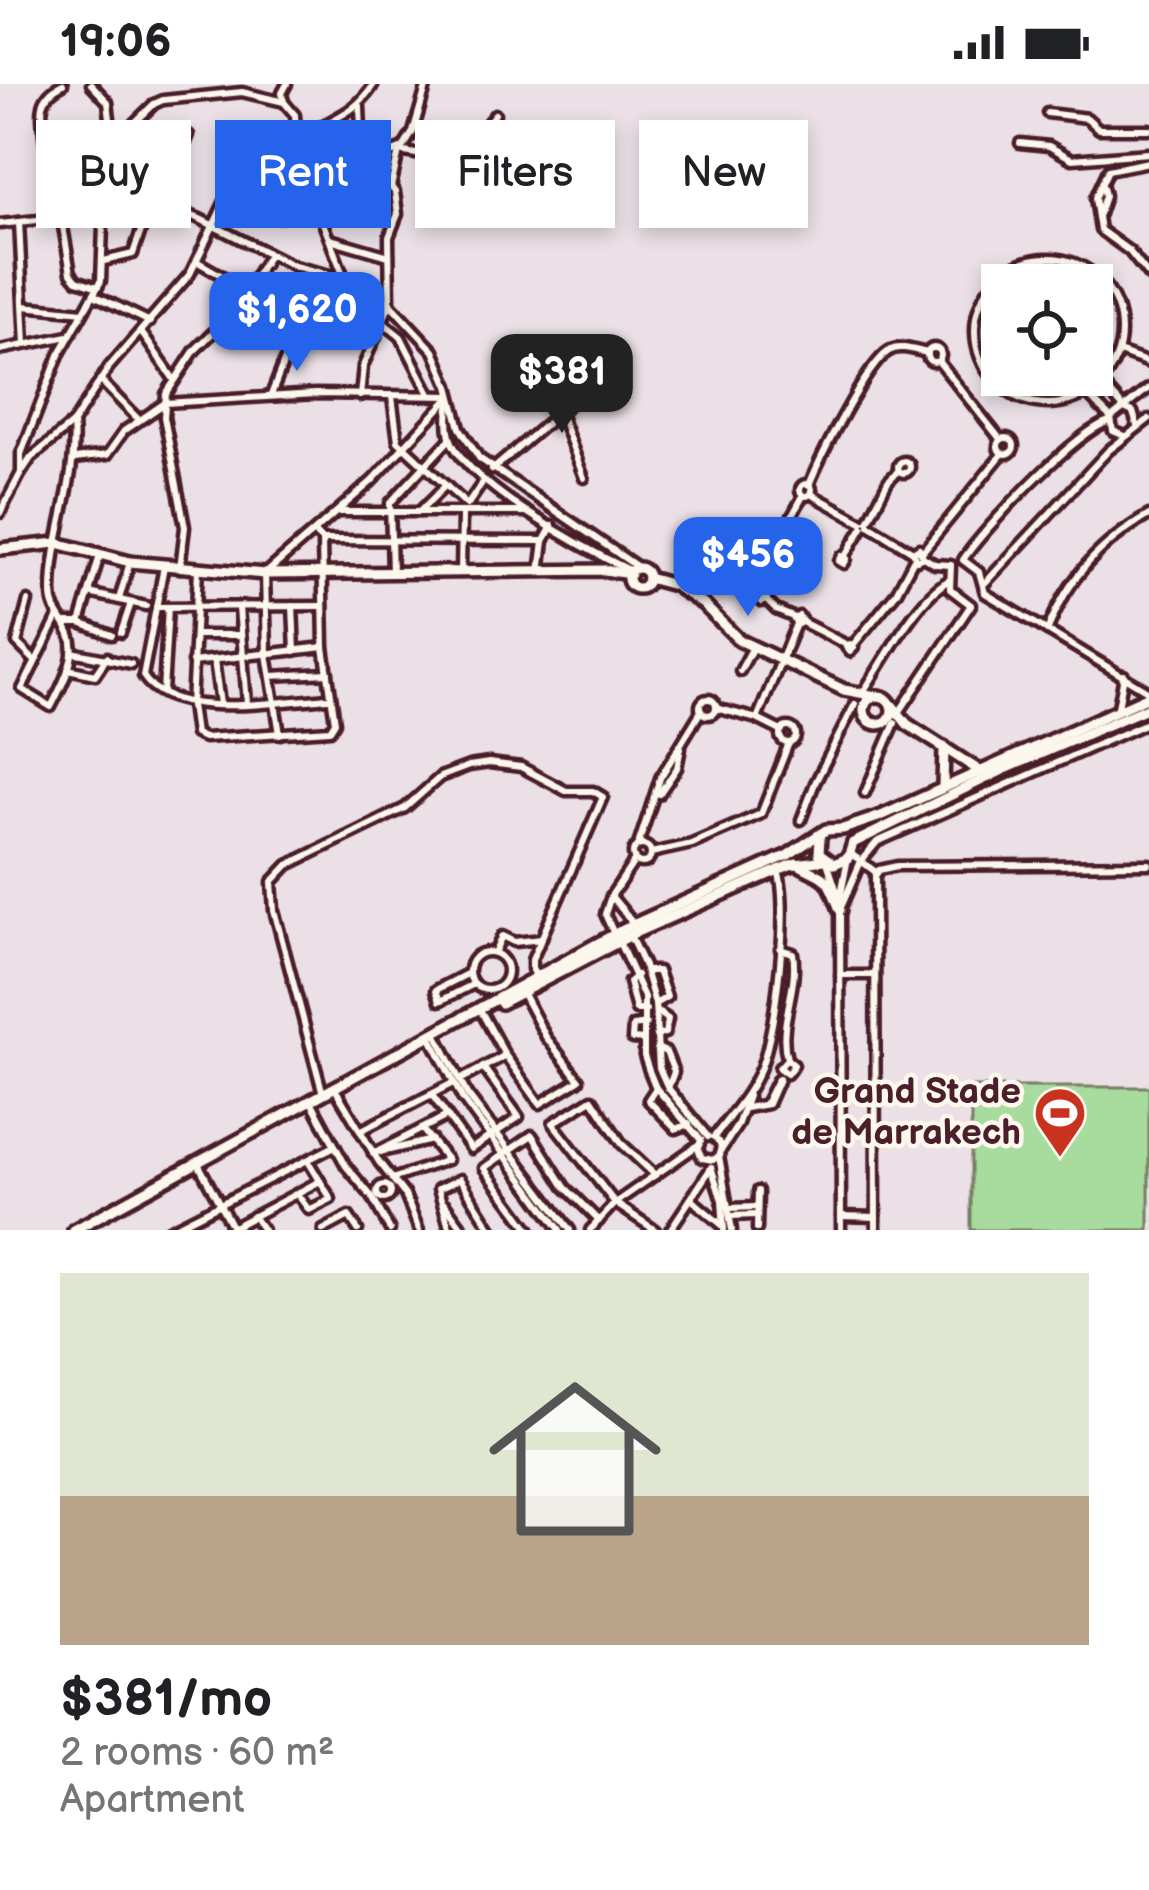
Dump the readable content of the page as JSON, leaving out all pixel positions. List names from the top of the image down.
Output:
{
  "places": {
    "sports": ["Grand Stade de Marrakech"]
  },
  "page": {
    "status": "19:06",
    "chip": [
      "Buy",
      "Rent",
      "Filters",
      "New"
    ],
    "price": ["$1,620", "$381", "$456"],
    "list": [
      {
        "name": "$381/mo",
        "note": "2 rooms · 60 m² · Apartment"
      }
    ]
  }
}
